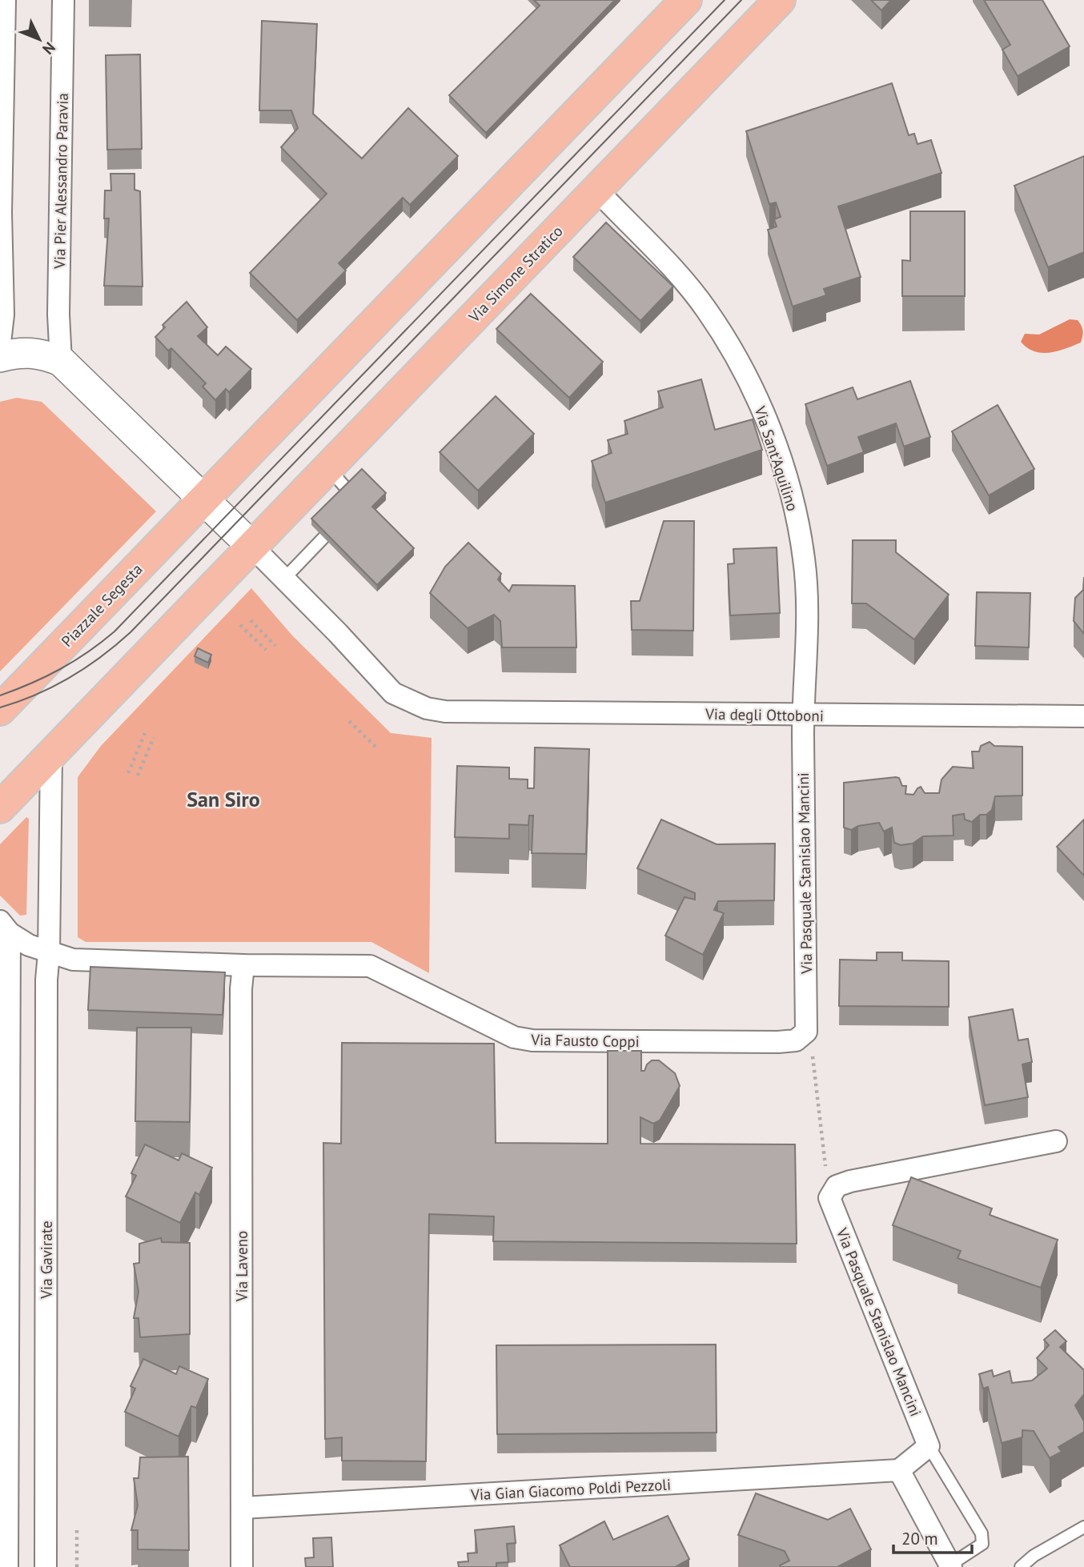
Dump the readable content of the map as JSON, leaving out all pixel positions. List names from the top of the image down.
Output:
{
  "streets": {
    "main road": ["Via Simone Stratico", "Piazzale Segesta"],
    "street": [
      "Via Pier Alessandro Paravia",
      "Via Sant'Aquilino",
      "Via degli Ottoboni",
      "Via Pasquale Stanislao Mancini",
      "Via Fausto Coppi",
      "Via Gavirate",
      "Via Laveno",
      "Via Gian Giacomo Poldi Pezzoli"
    ]
  },
  "crossings": [
    ["Via Simone Stratico", "Via Sant'Aquilino"],
    ["Via Sant'Aquilino", "Via degli Ottoboni"],
    ["Via Sant'Aquilino", "Via Pasquale Stanislao Mancini"],
    ["Via degli Ottoboni", "Via Pasquale Stanislao Mancini"],
    ["Via Pasquale Stanislao Mancini", "Via Fausto Coppi"],
    ["Via Pasquale Stanislao Mancini", "Via Gian Giacomo Poldi Pezzoli"],
    ["Via Fausto Coppi", "Via Laveno"],
    ["Via Laveno", "Via Gian Giacomo Poldi Pezzoli"]
  ],
  "districts": ["San Siro"],
  "scale_bar": "20 m",
  "north": "bottom right"
}
